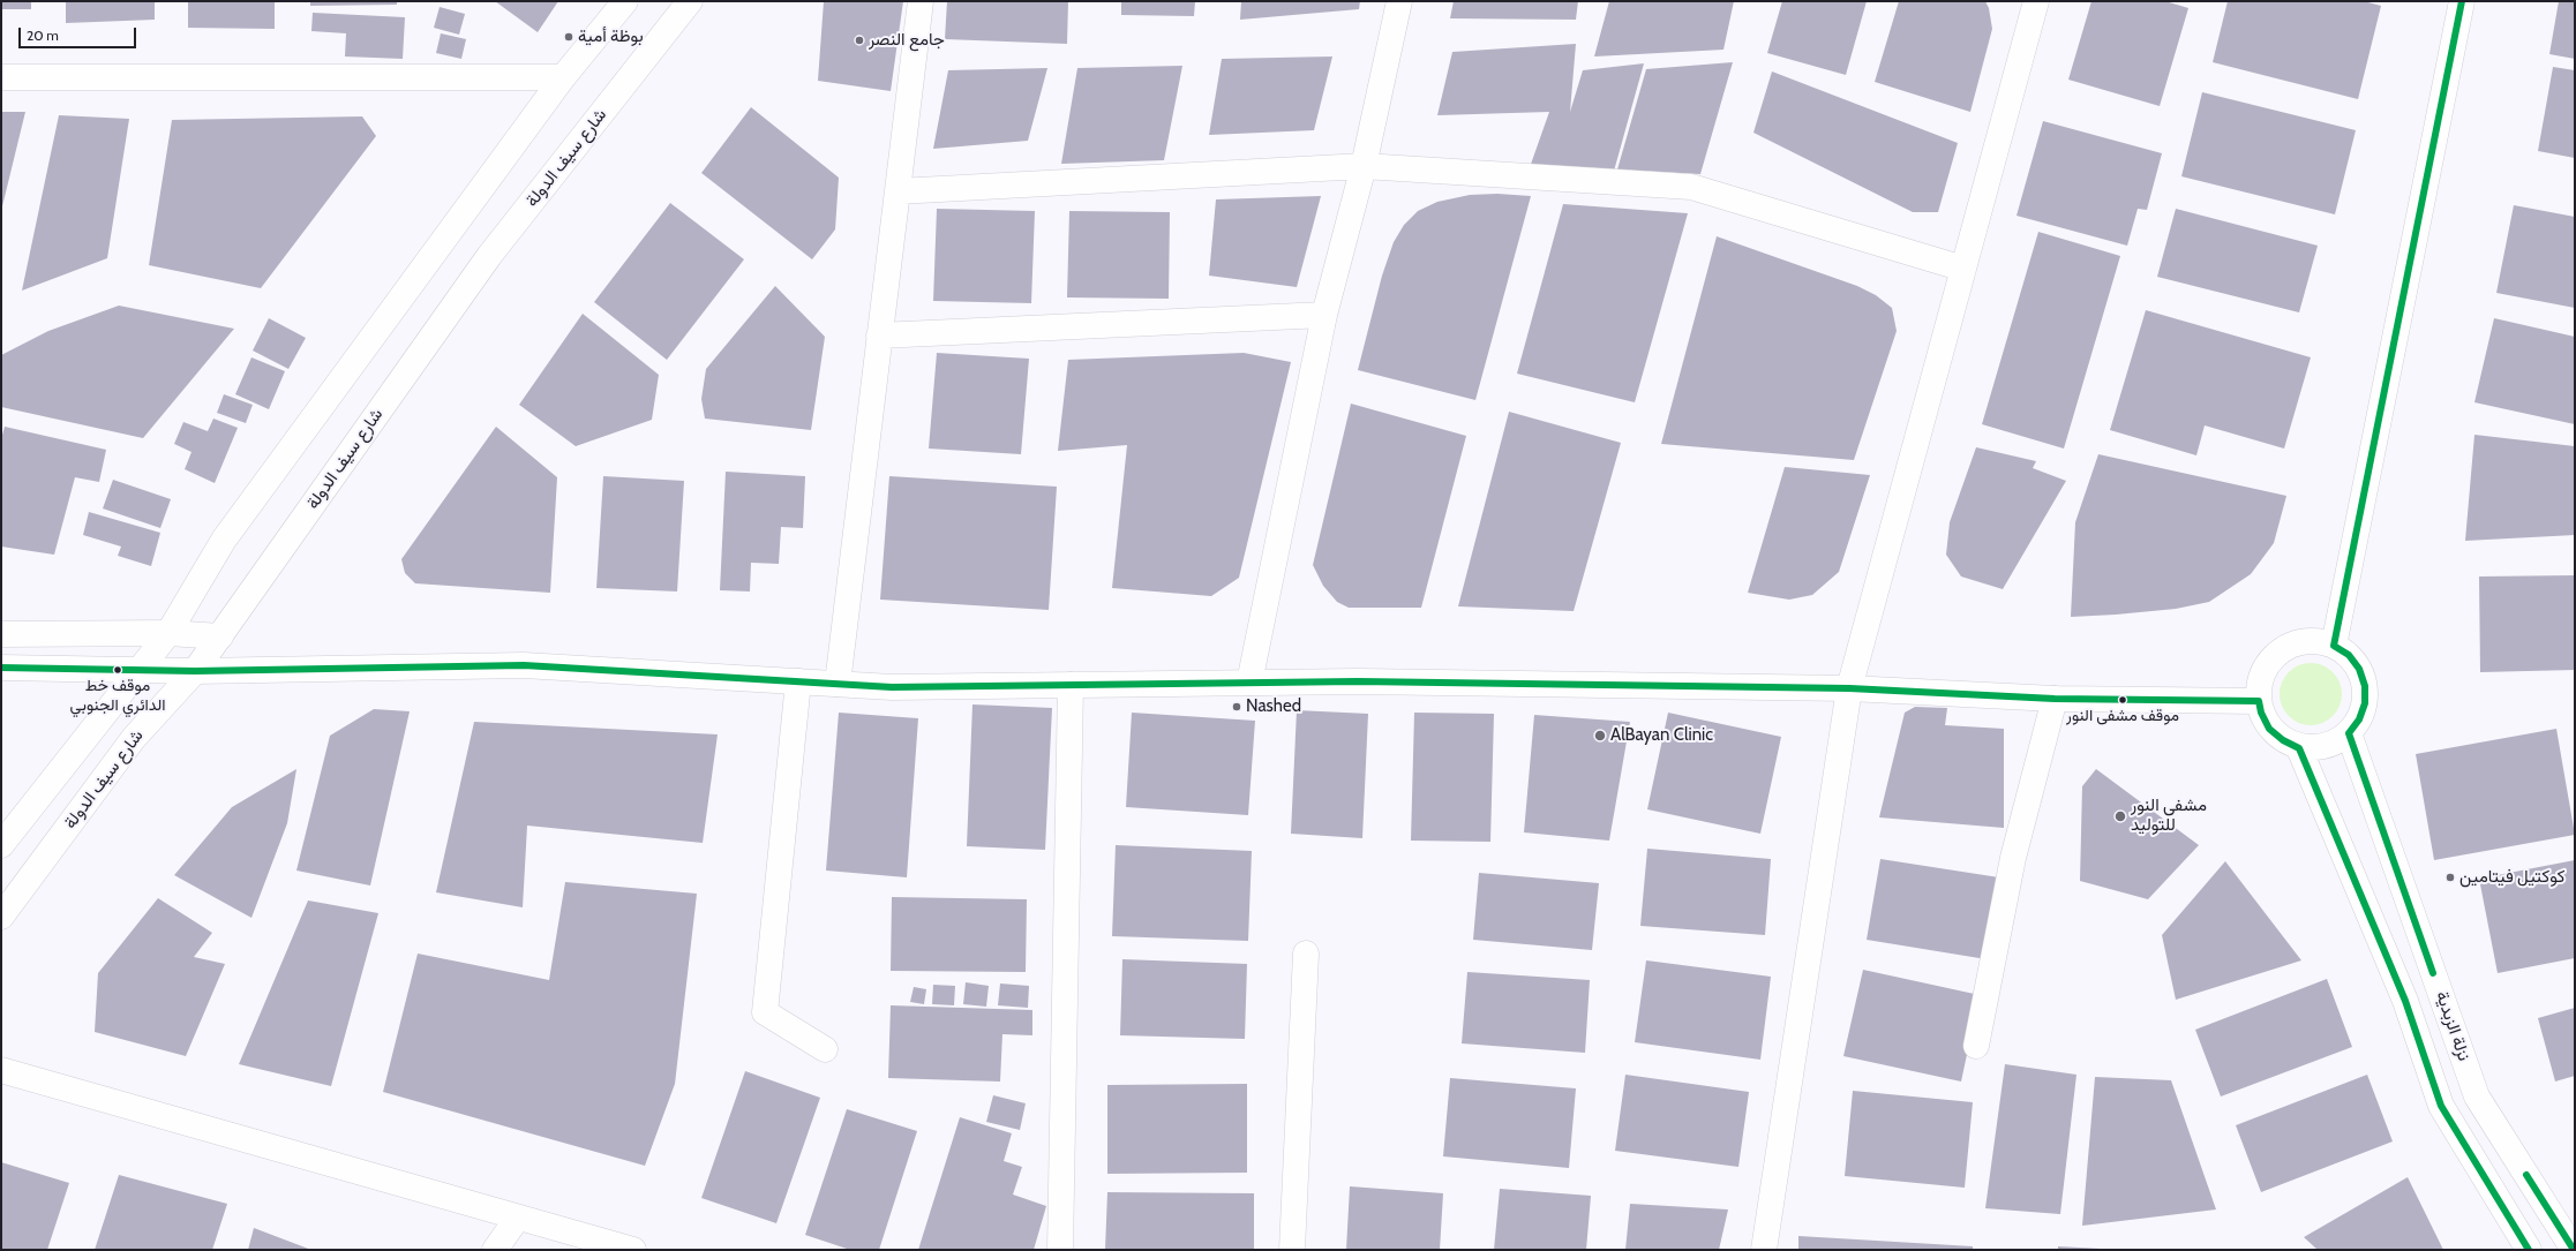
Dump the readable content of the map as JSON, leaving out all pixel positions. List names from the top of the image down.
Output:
{
  "streets": {
    "street": ["شارع سيف الدولة", "نزلة الزبدية"]
  },
  "places": [
    "بوظة أمية",
    "جامع النصر",
    "موقف خط الدائري الجنوبي",
    "موقف مشفى النور",
    "Nashed",
    "AlBayan Clinic",
    "مشفى النور للتوليد",
    "كوكتيل فيتامين"
  ],
  "scale_bar": "20 m"
}
